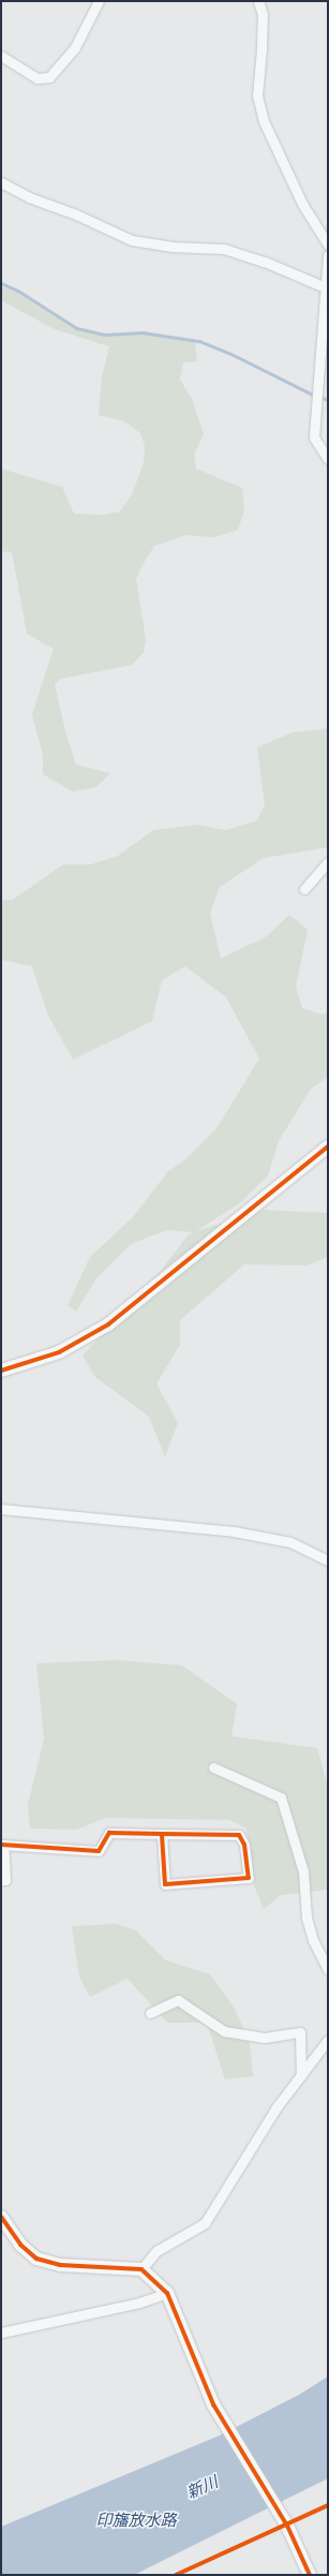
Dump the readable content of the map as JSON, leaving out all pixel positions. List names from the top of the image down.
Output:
{
  "water": ["新川", "印旛放水路"]
}
